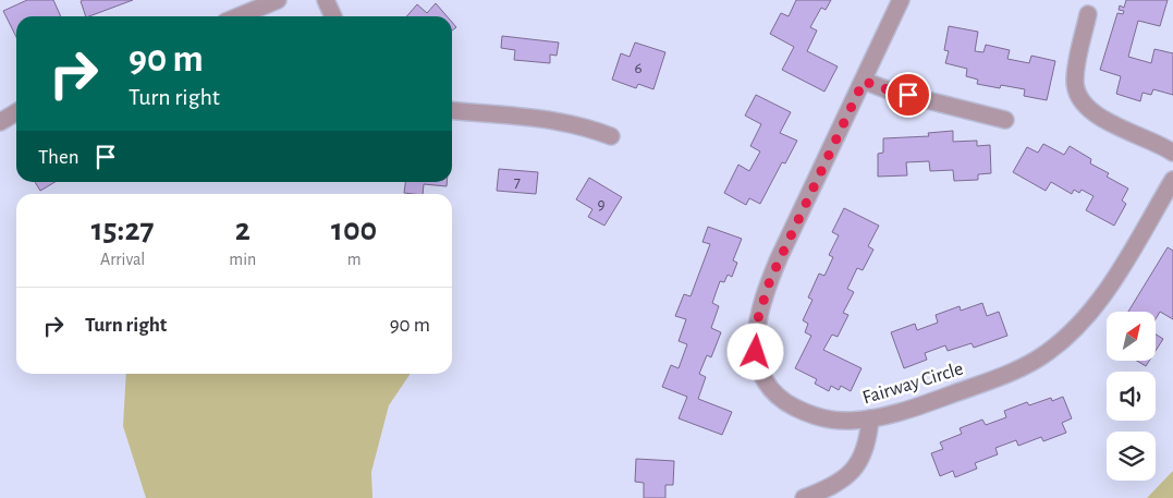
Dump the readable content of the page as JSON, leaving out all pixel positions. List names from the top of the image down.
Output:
{
  "streets": {
    "street": ["Fairway Circle"]
  },
  "house_numbers": ["6", "7", "9"],
  "north": "top right",
  "page": {
    "turn": ["90 m", "Turn right"],
    "then": "Then",
    "eta": [
      "15:27",
      "Arrival",
      "2",
      "min",
      "100",
      "m"
    ],
    "list": [
      {
        "name": "Turn right",
        "value": "90 m"
      }
    ]
  }
}
